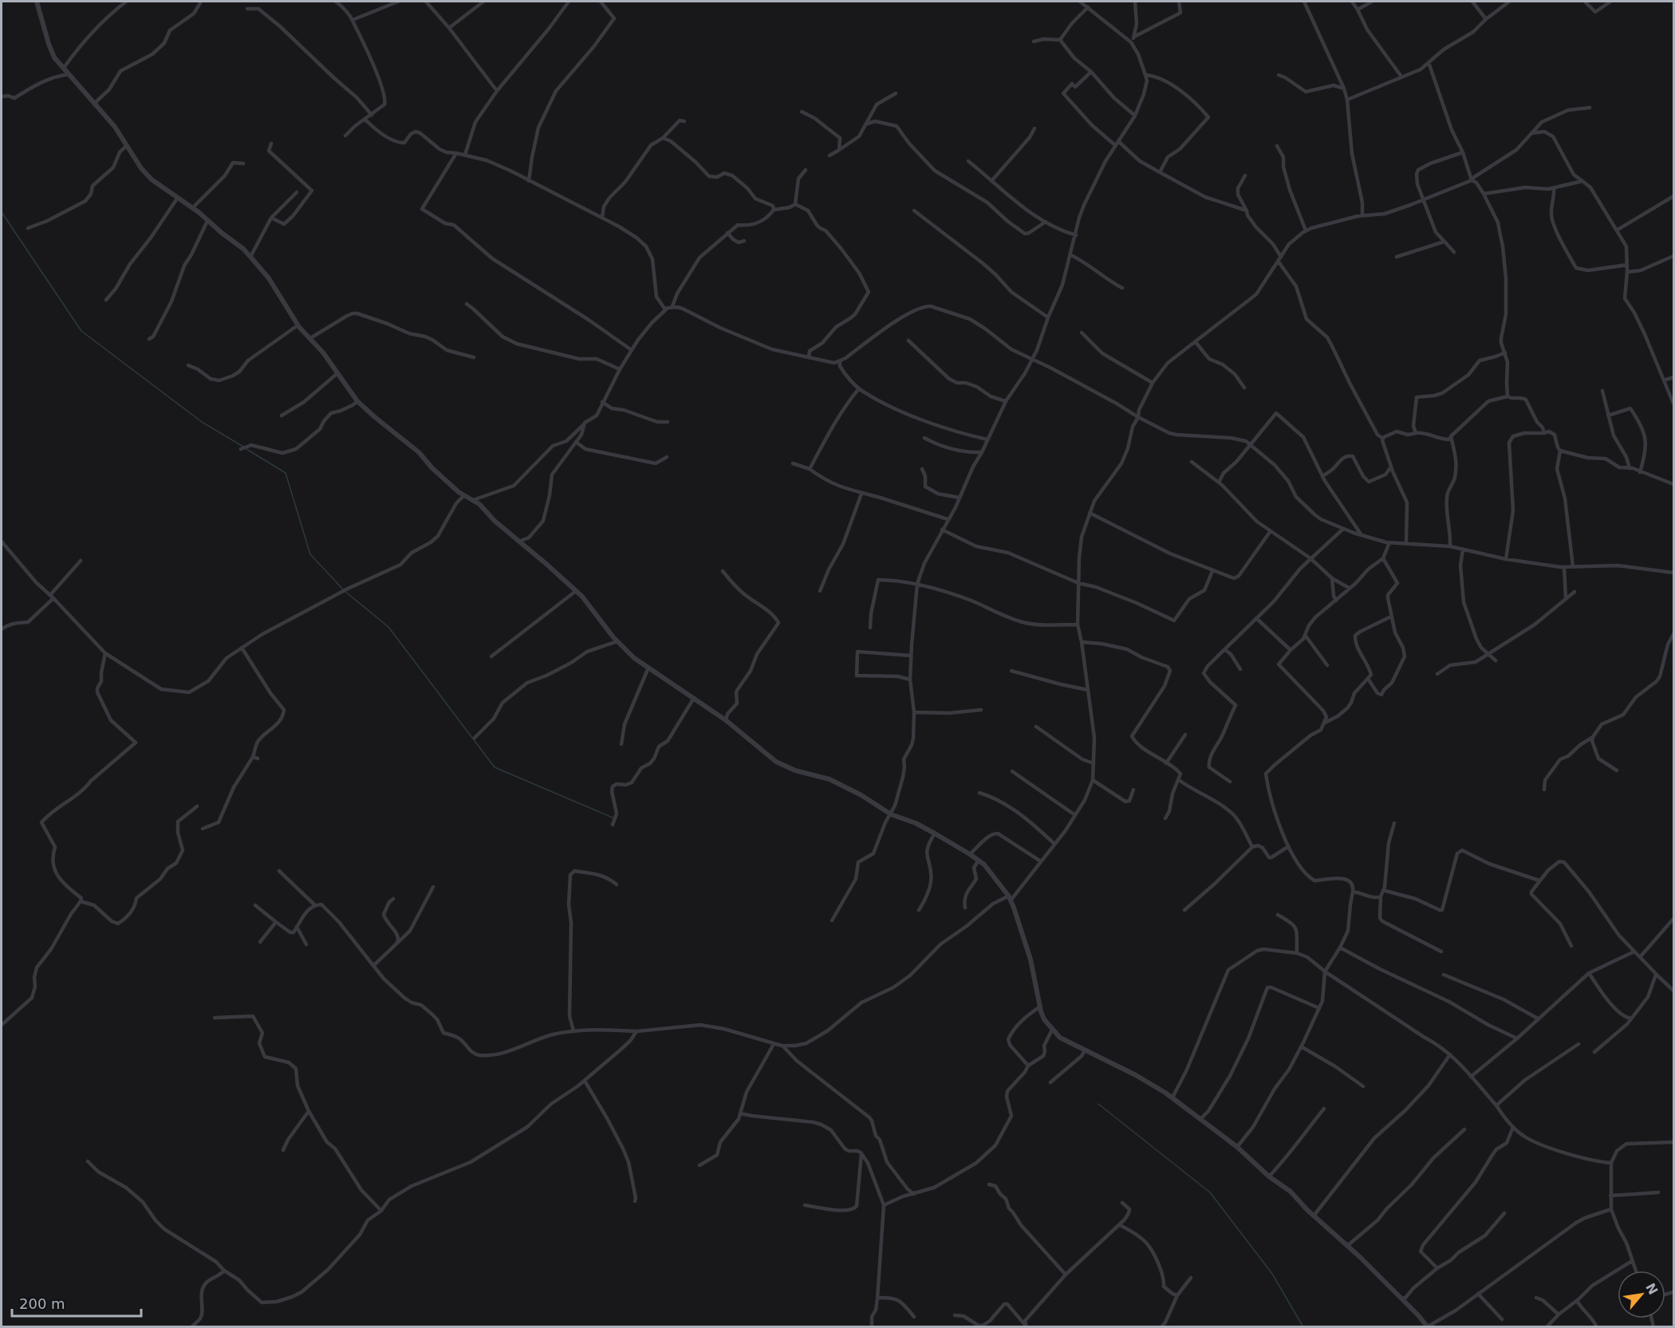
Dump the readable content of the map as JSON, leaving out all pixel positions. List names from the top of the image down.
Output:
{
  "scale_bar": "200 m",
  "north": "top right"
}
